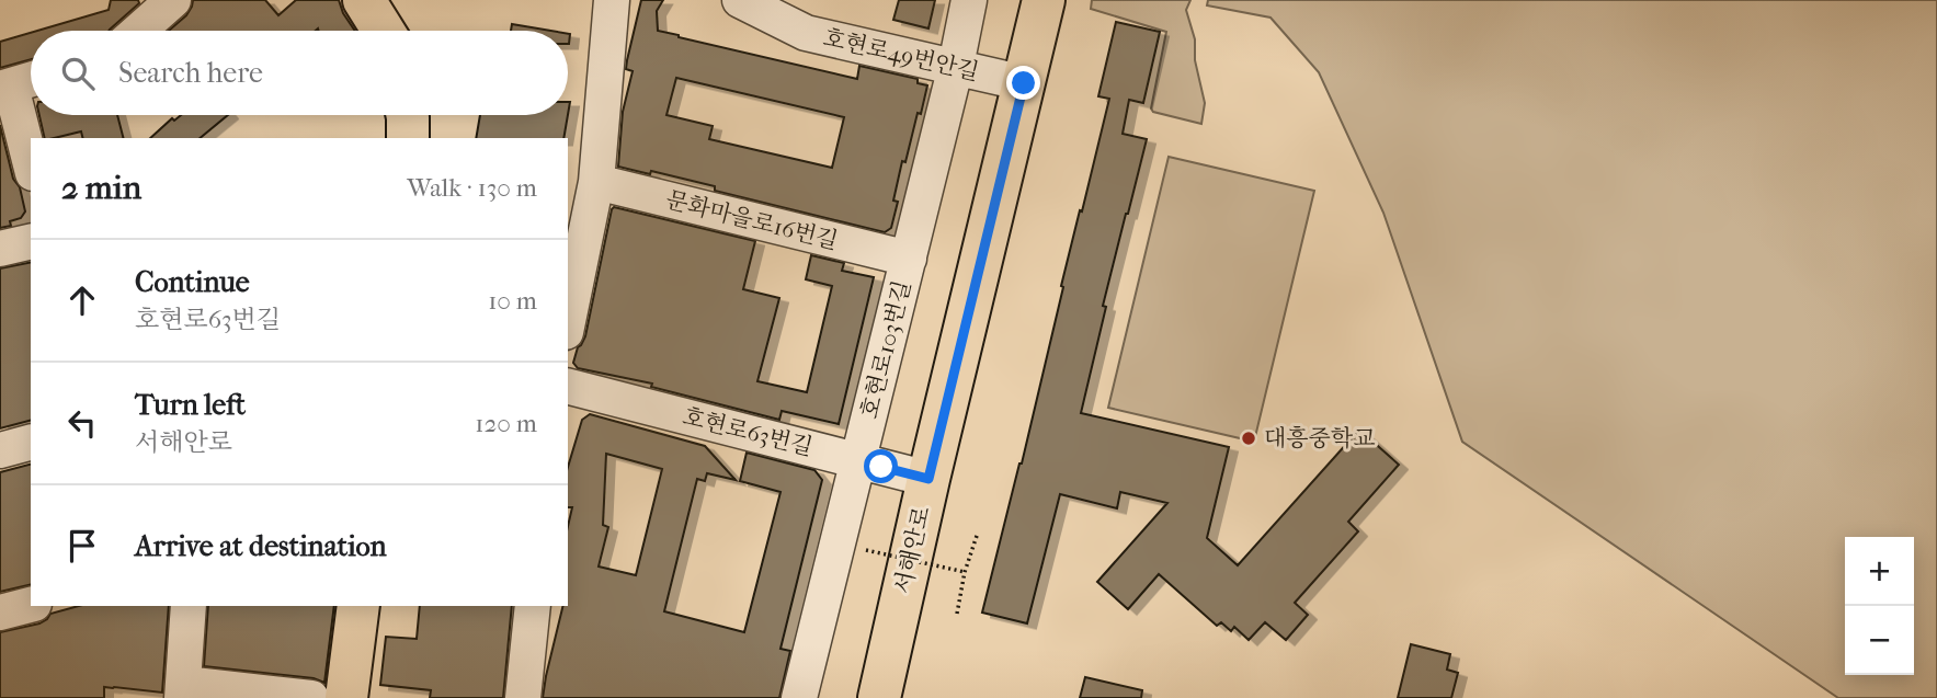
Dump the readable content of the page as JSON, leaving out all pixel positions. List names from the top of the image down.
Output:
{
  "streets": {
    "main road": ["서해안로"],
    "street": [
      "호현로49번안길",
      "문화마을로16번길",
      "호현로103번길",
      "호현로63번길"
    ]
  },
  "crossings": [
    ["호현로49번안길", "호현로103번길"],
    ["호현로49번안길", "서해안로"],
    ["문화마을로16번길", "호현로103번길"],
    ["호현로103번길", "호현로63번길"],
    ["호현로63번길", "서해안로"]
  ],
  "places": ["대흥중학교"],
  "page": {
    "search": "Search here",
    "heading": ["2 min", "Walk · 130 m"],
    "list": [
      ["Continue", "호현로63번길", "10 m"],
      ["Turn left", "서해안로", "120 m"],
      "Arrive at destination"
    ],
    "map_buttons": ["+", "−"]
  }
}
